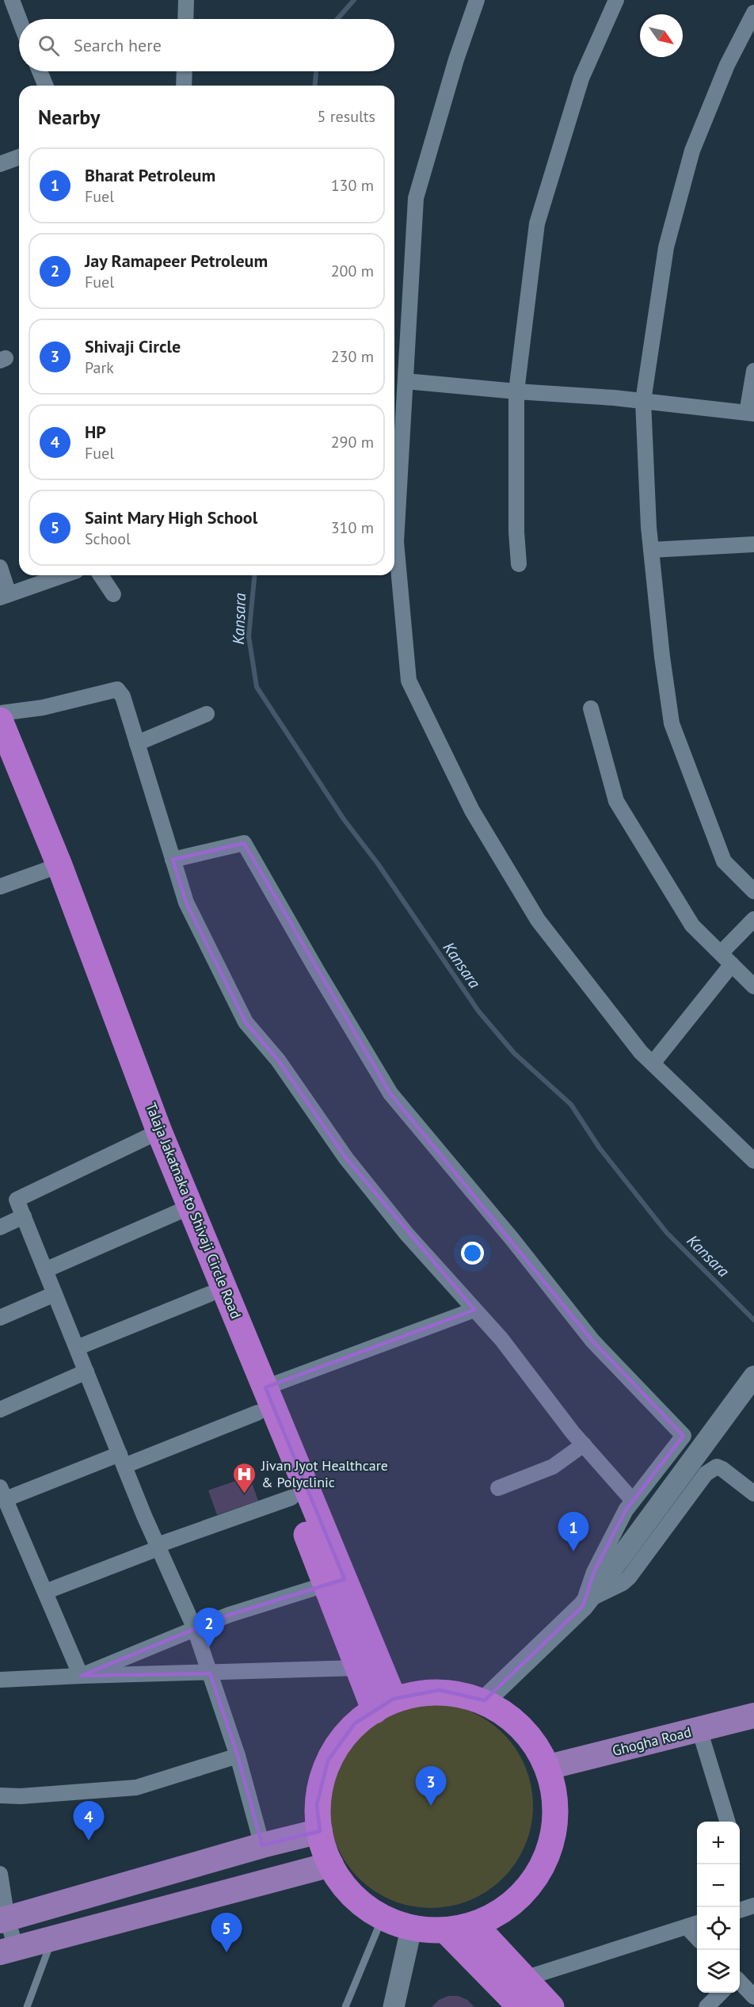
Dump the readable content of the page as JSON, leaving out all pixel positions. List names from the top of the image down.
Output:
{
  "streets": {
    "highway": ["Talaja Jakatnaka to Shivaji Circle Road"],
    "main road": ["Ghogha Road"]
  },
  "water": ["Kansara"],
  "places": {
    "hospital": ["Jivan Jyot Healthcare & Polyclinic"]
  },
  "north": "bottom right",
  "page": {
    "search": "Search here",
    "heading": ["Nearby", "5 results"],
    "list": [
      {
        "mark": "1",
        "name": "Bharat Petroleum",
        "note": "Fuel",
        "value": "130 m"
      },
      {
        "mark": "2",
        "name": "Jay Ramapeer Petroleum",
        "note": "Fuel",
        "value": "200 m"
      },
      {
        "mark": "3",
        "name": "Shivaji Circle",
        "note": "Park",
        "value": "230 m"
      },
      {
        "mark": "4",
        "name": "HP",
        "note": "Fuel",
        "value": "290 m"
      },
      {
        "mark": "5",
        "name": "Saint Mary High School",
        "note": "School",
        "value": "310 m"
      }
    ],
    "pins": [
      "1",
      "2",
      "3",
      "4",
      "5"
    ],
    "map_buttons": ["+", "−"]
  }
}
